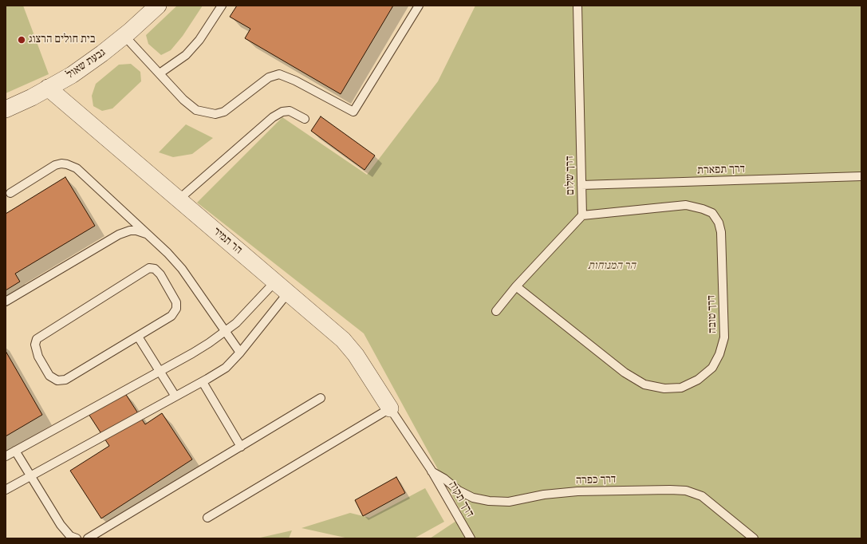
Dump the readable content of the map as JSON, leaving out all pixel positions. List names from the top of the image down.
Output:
{
  "streets": {
    "street": ["גבעת שאול", "הר תמיר"],
    "lane": [
      "דרך תפארת",
      "דרך שלום",
      "דרך טובה",
      "דרך כפרה",
      "דרך תקוה"
    ]
  },
  "crossings": [
    ["גבעת שאול", "הר תמיר"],
    ["דרך תפארת", "דרך שלום"],
    ["דרך שלום", "דרך טובה"],
    ["הר תמיר", "דרך תקוה"],
    ["דרך כפרה", "דרך תקוה"]
  ],
  "parks": ["הר המנוחות"],
  "places": ["בית חולים הרצוג"]
}
